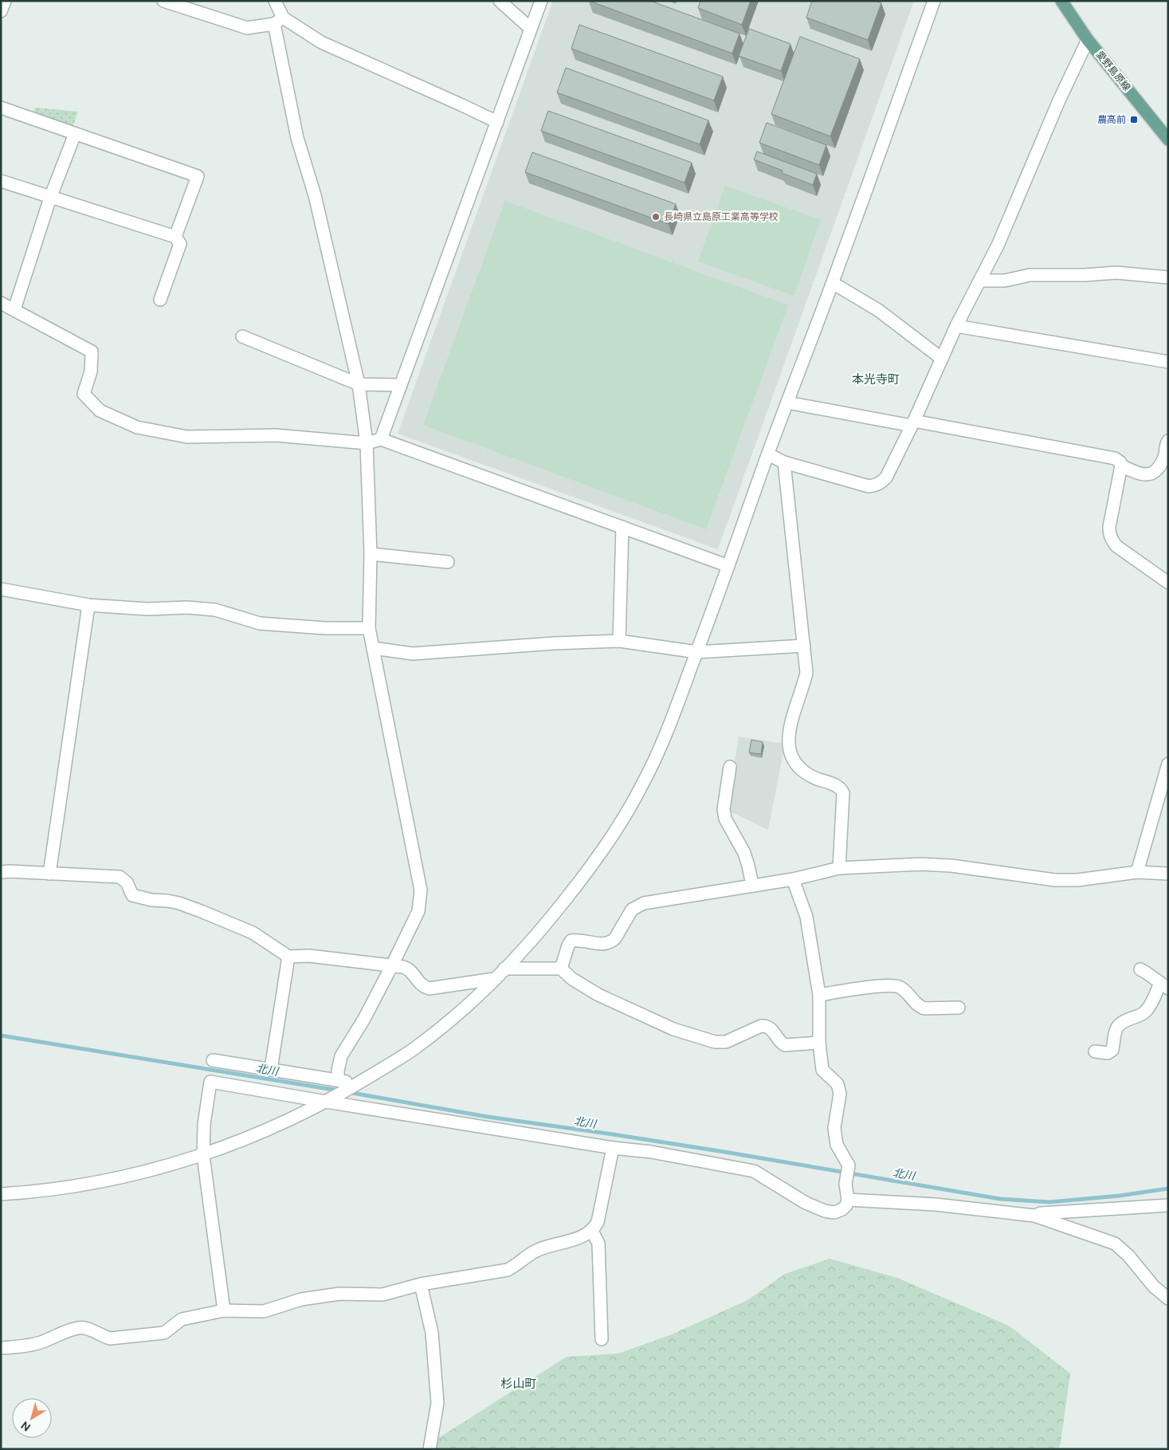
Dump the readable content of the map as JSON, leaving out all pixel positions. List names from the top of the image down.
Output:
{
  "streets": {
    "main road": ["愛野島原線"]
  },
  "districts": ["本光寺町", "杉山町"],
  "water": ["北川"],
  "places": {
    "transit": ["農高前"],
    "other": ["長崎県立島原工業高等学校"]
  },
  "north": "bottom left"
}
